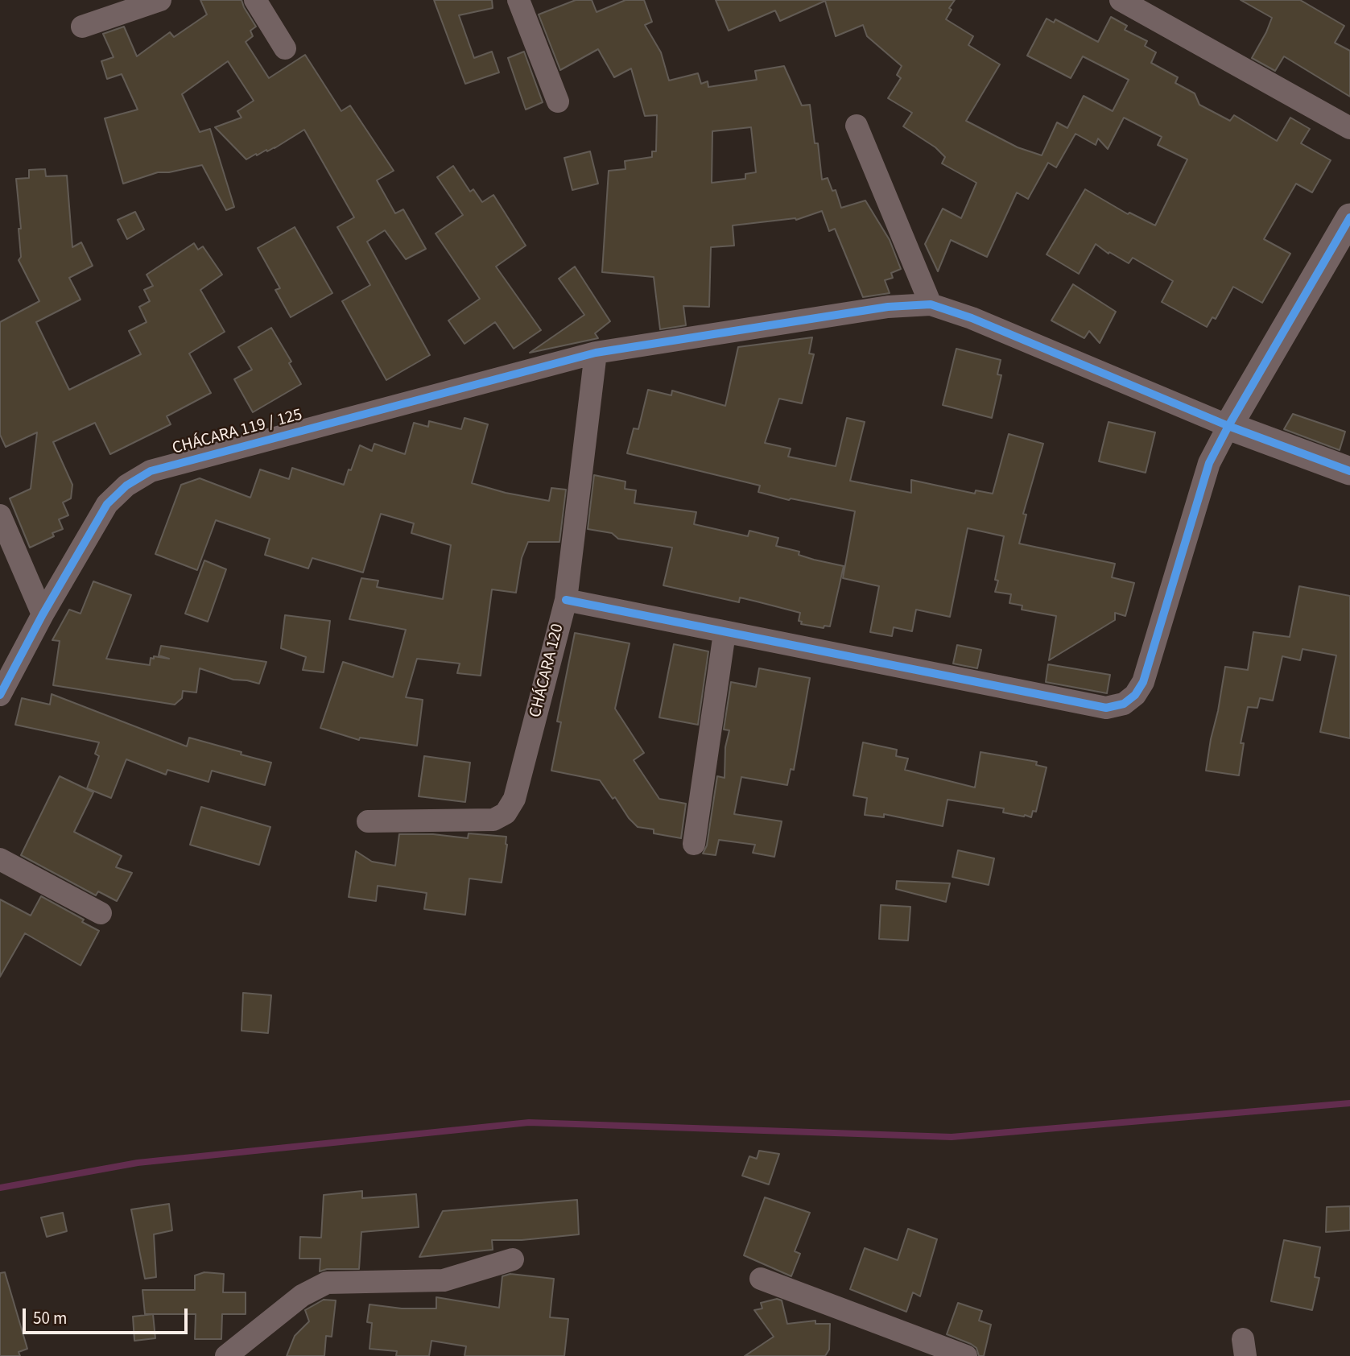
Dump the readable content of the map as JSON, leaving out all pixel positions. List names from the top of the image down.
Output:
{
  "streets": {
    "street": ["CHÁCARA 119 / 125", "CHÁCARA 120"]
  },
  "crossings": [
    ["CHÁCARA 119 / 125", "CHÁCARA 120"]
  ],
  "scale_bar": "50 m"
}
